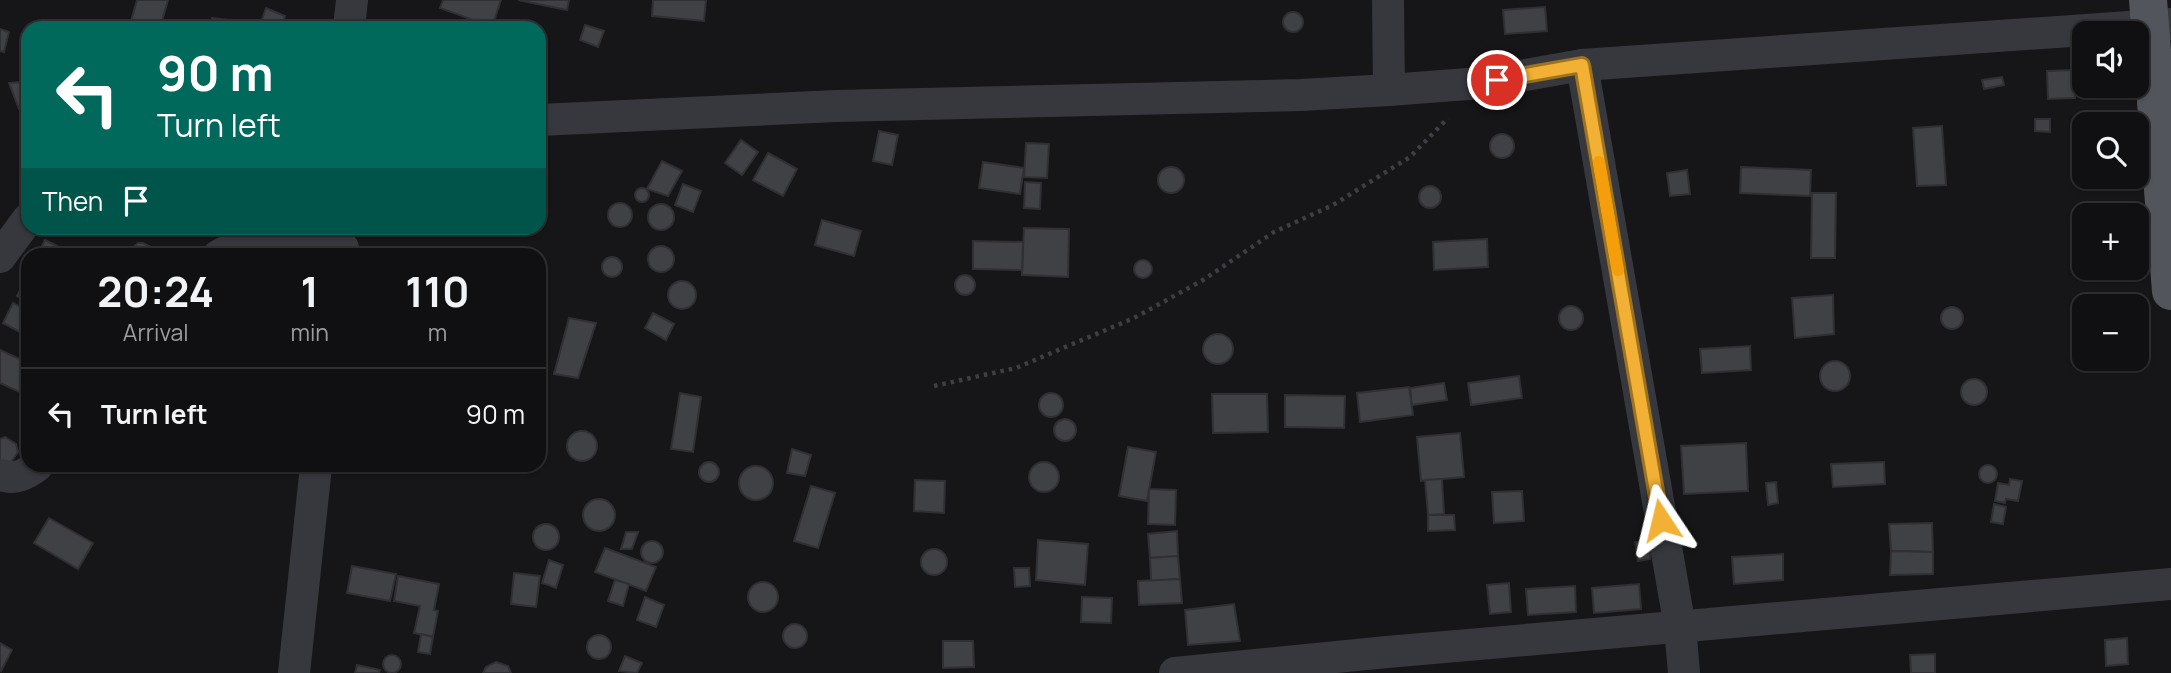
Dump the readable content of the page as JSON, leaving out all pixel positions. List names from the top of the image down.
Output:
{
  "page": {
    "map_buttons": ["+", "−"],
    "turn": ["90 m", "Turn left"],
    "then": "Then",
    "eta": [
      "20:24",
      "Arrival",
      "1",
      "min",
      "110",
      "m"
    ],
    "list": [
      {
        "name": "Turn left",
        "value": "90 m"
      }
    ]
  }
}
